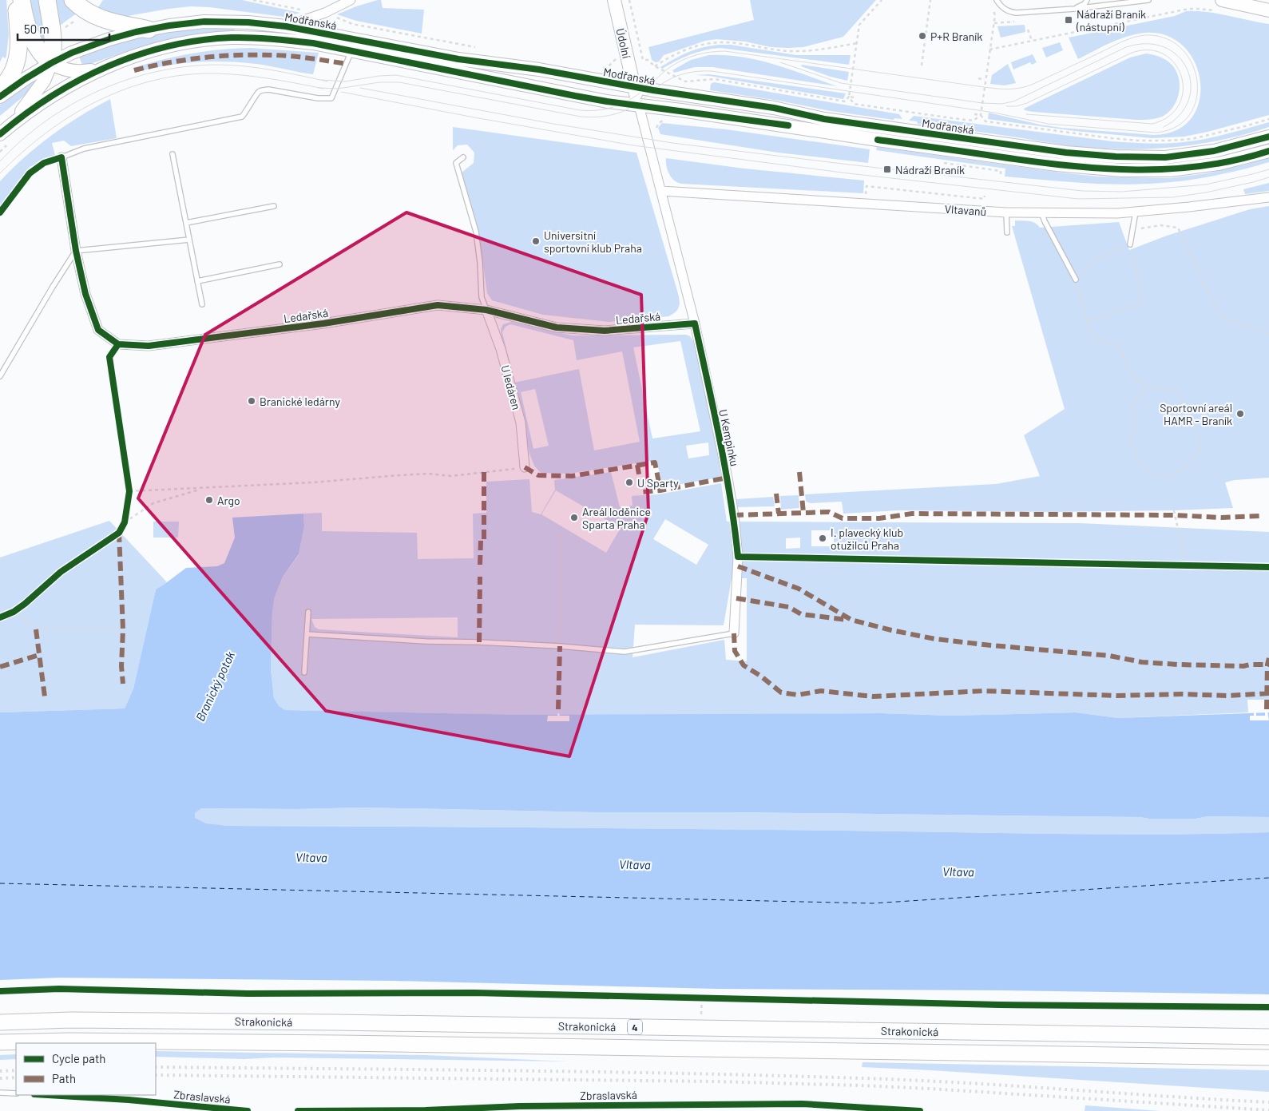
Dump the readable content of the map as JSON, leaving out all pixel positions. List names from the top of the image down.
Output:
{
  "streets": {
    "main road": [
      "Modřanská",
      "Údolní",
      "Strakonická",
      "4"
    ],
    "street": [
      "Vltavanů",
      "Ledařská",
      "U ledáren",
      "U Kempinku"
    ],
    "lane": ["Zbraslavská"]
  },
  "crossings": [
    ["Modřanská", "Údolní"],
    ["Modřanská", "U Kempinku"],
    ["Údolní", "U Kempinku"],
    ["Vltavanů", "U Kempinku"],
    ["Ledařská", "U ledáren"],
    ["Ledařská", "U Kempinku"]
  ],
  "water": ["Branický potok", "Vltava"],
  "places": {
    "transit": ["Nádraží Braník (nástupní)", "Nádraží Braník"],
    "other": [
      "P+R Braník",
      "Universitní sportovní klub Praha",
      "Branické ledárny",
      "Sportovní areál HAMR - Braník",
      "U Sparty",
      "Argo",
      "Areál loděnice Sparta Praha",
      "I. plavecký klub otužilců Praha"
    ]
  },
  "legend": ["Cycle path", "Path"],
  "scale_bar": "50 m"
}
